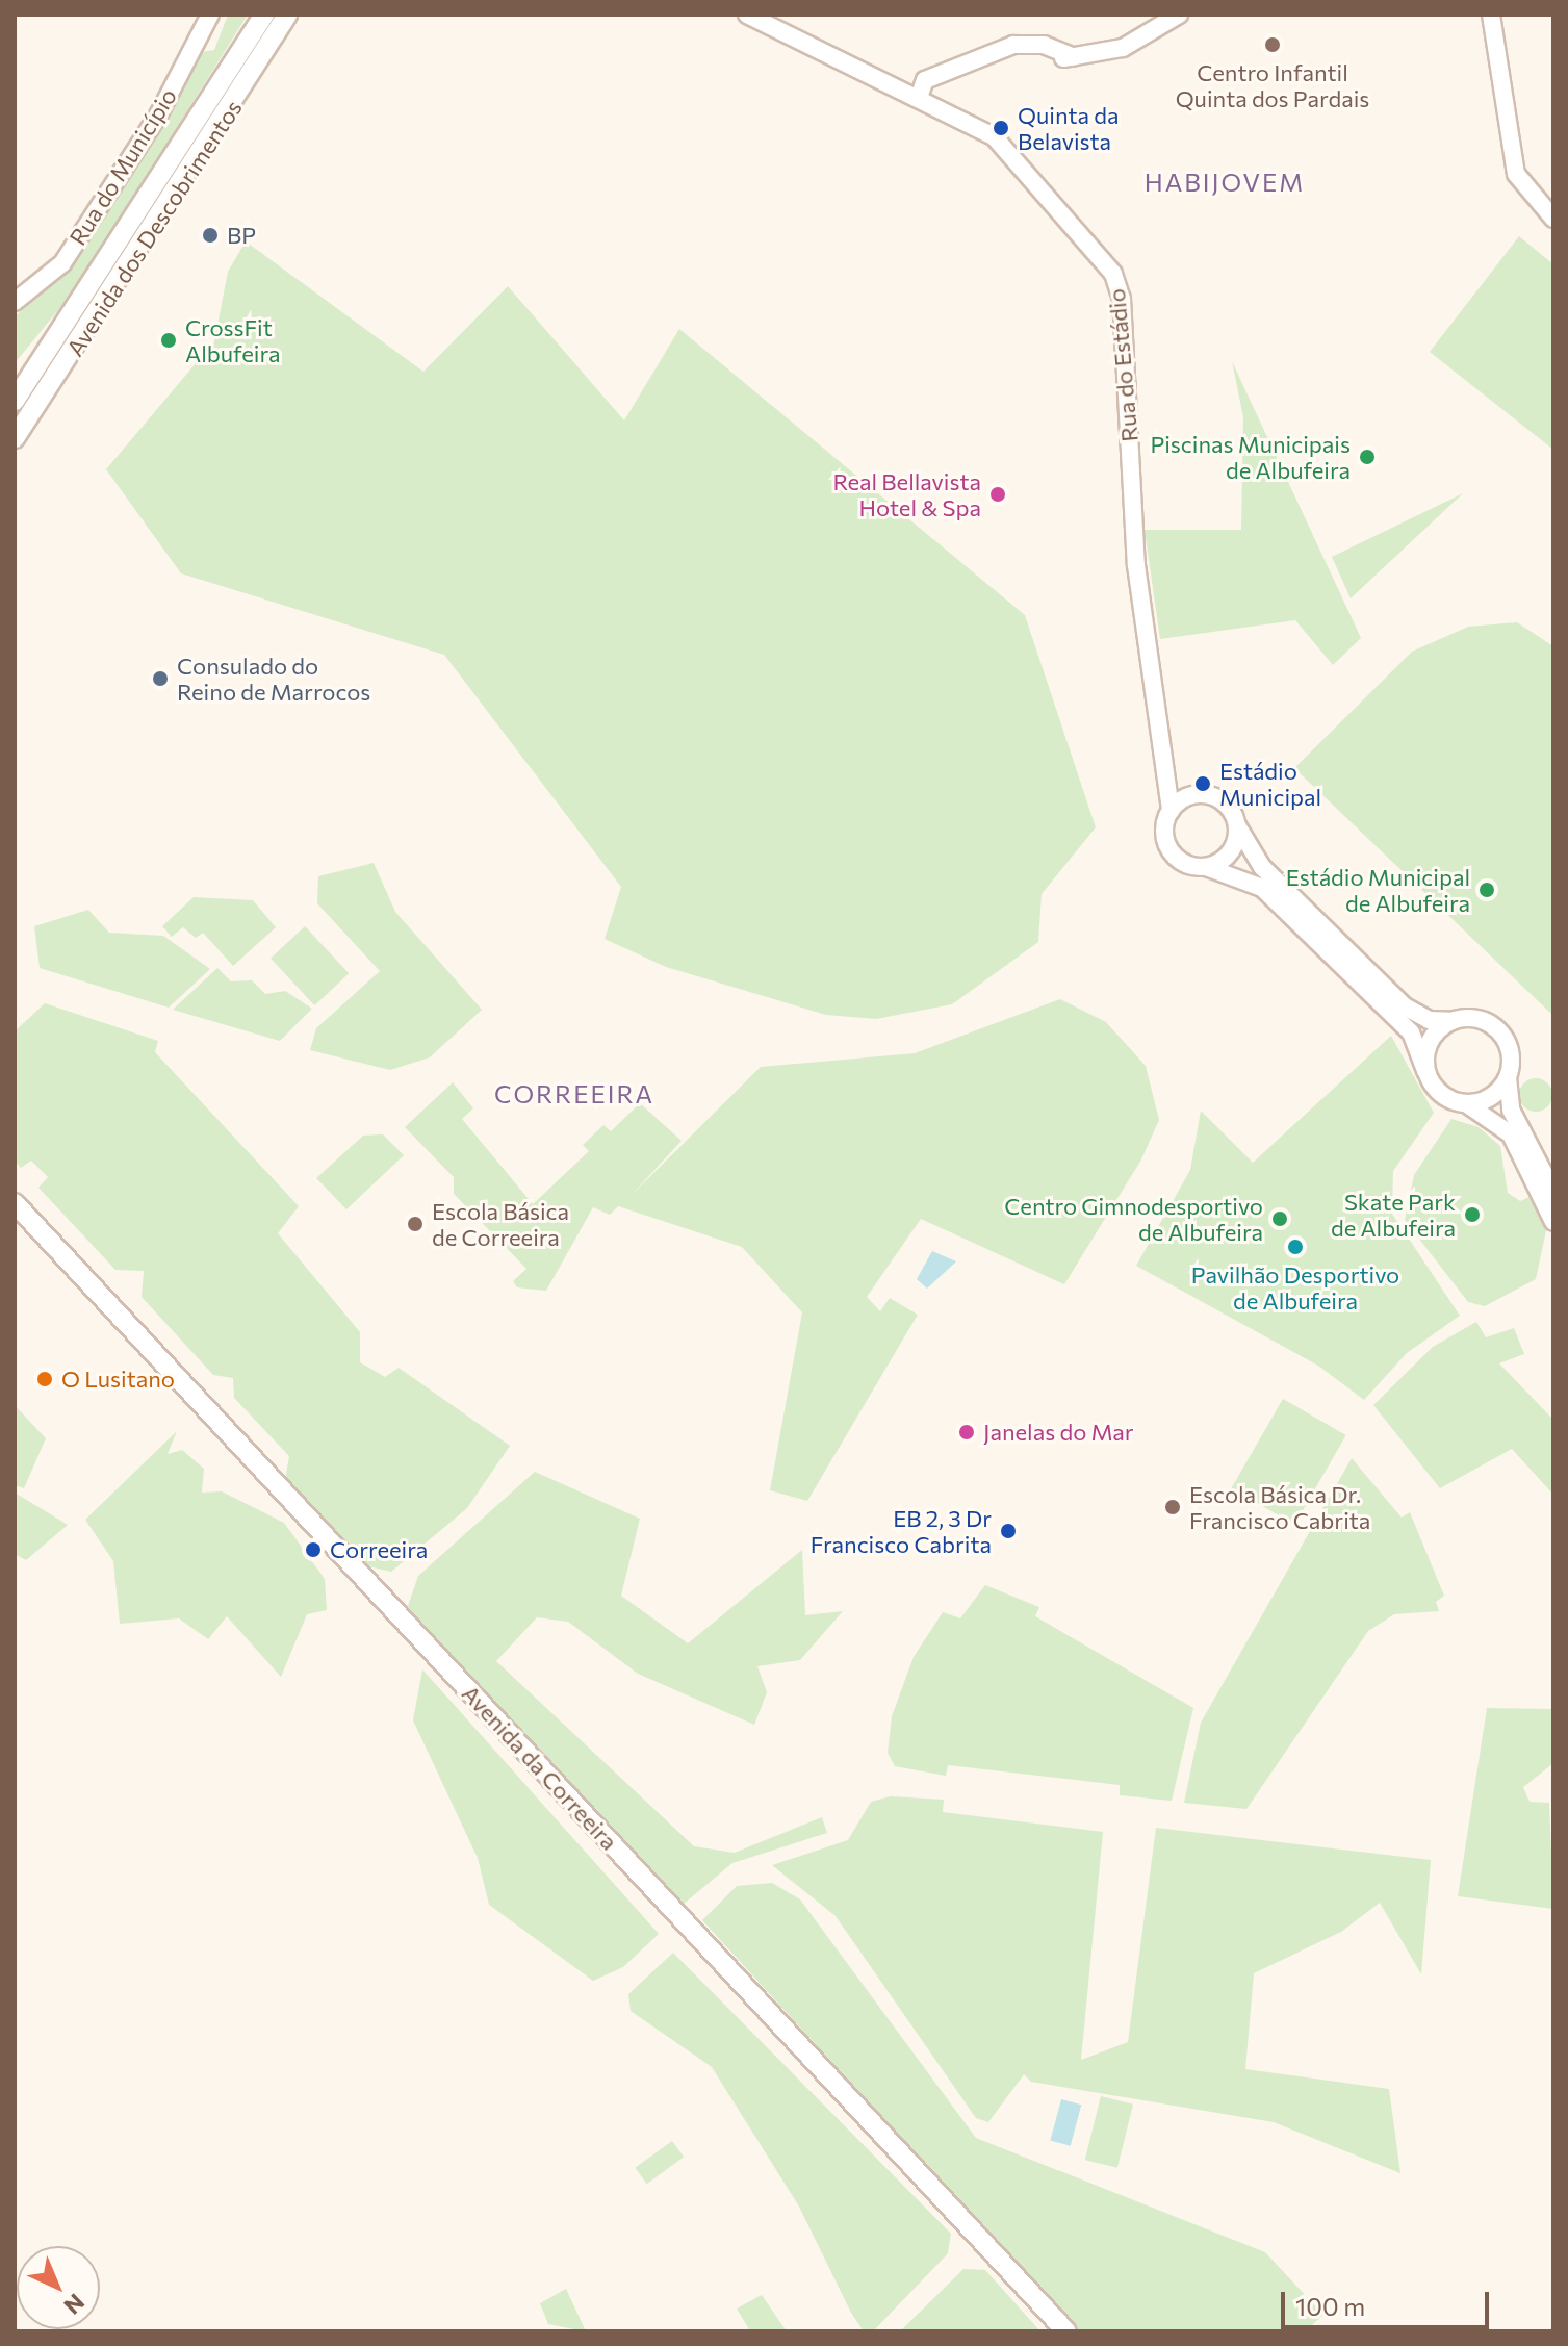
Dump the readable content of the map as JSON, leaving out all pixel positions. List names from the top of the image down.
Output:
{
  "streets": {
    "main road": ["Avenida dos Descobrimentos", "Avenida da Correeira"],
    "street": ["Rua do Município", "Rua do Estádio"]
  },
  "districts": ["HABIJOVEM", "CORREEIRA"],
  "places": [
    "Centro Infantil Quinta dos Pardais",
    "Quinta da Belavista",
    "BP",
    "CrossFit Albufeira",
    "Piscinas Municipais de Albufeira",
    "Real Bellavista Hotel & Spa",
    "Consulado do Reino de Marrocos",
    "Estádio Municipal",
    "Estádio Municipal de Albufeira",
    "Skate Park de Albufeira",
    "Centro Gimnodesportivo de Albufeira",
    "Escola Básica de Correeira",
    "Pavilhão Desportivo de Albufeira",
    "O Lusitano",
    "Janelas do Mar",
    "Escola Básica Dr. Francisco Cabrita",
    "EB 2, 3 Dr Francisco Cabrita",
    "Correeira"
  ],
  "scale_bar": "100 m",
  "north": "bottom right"
}
